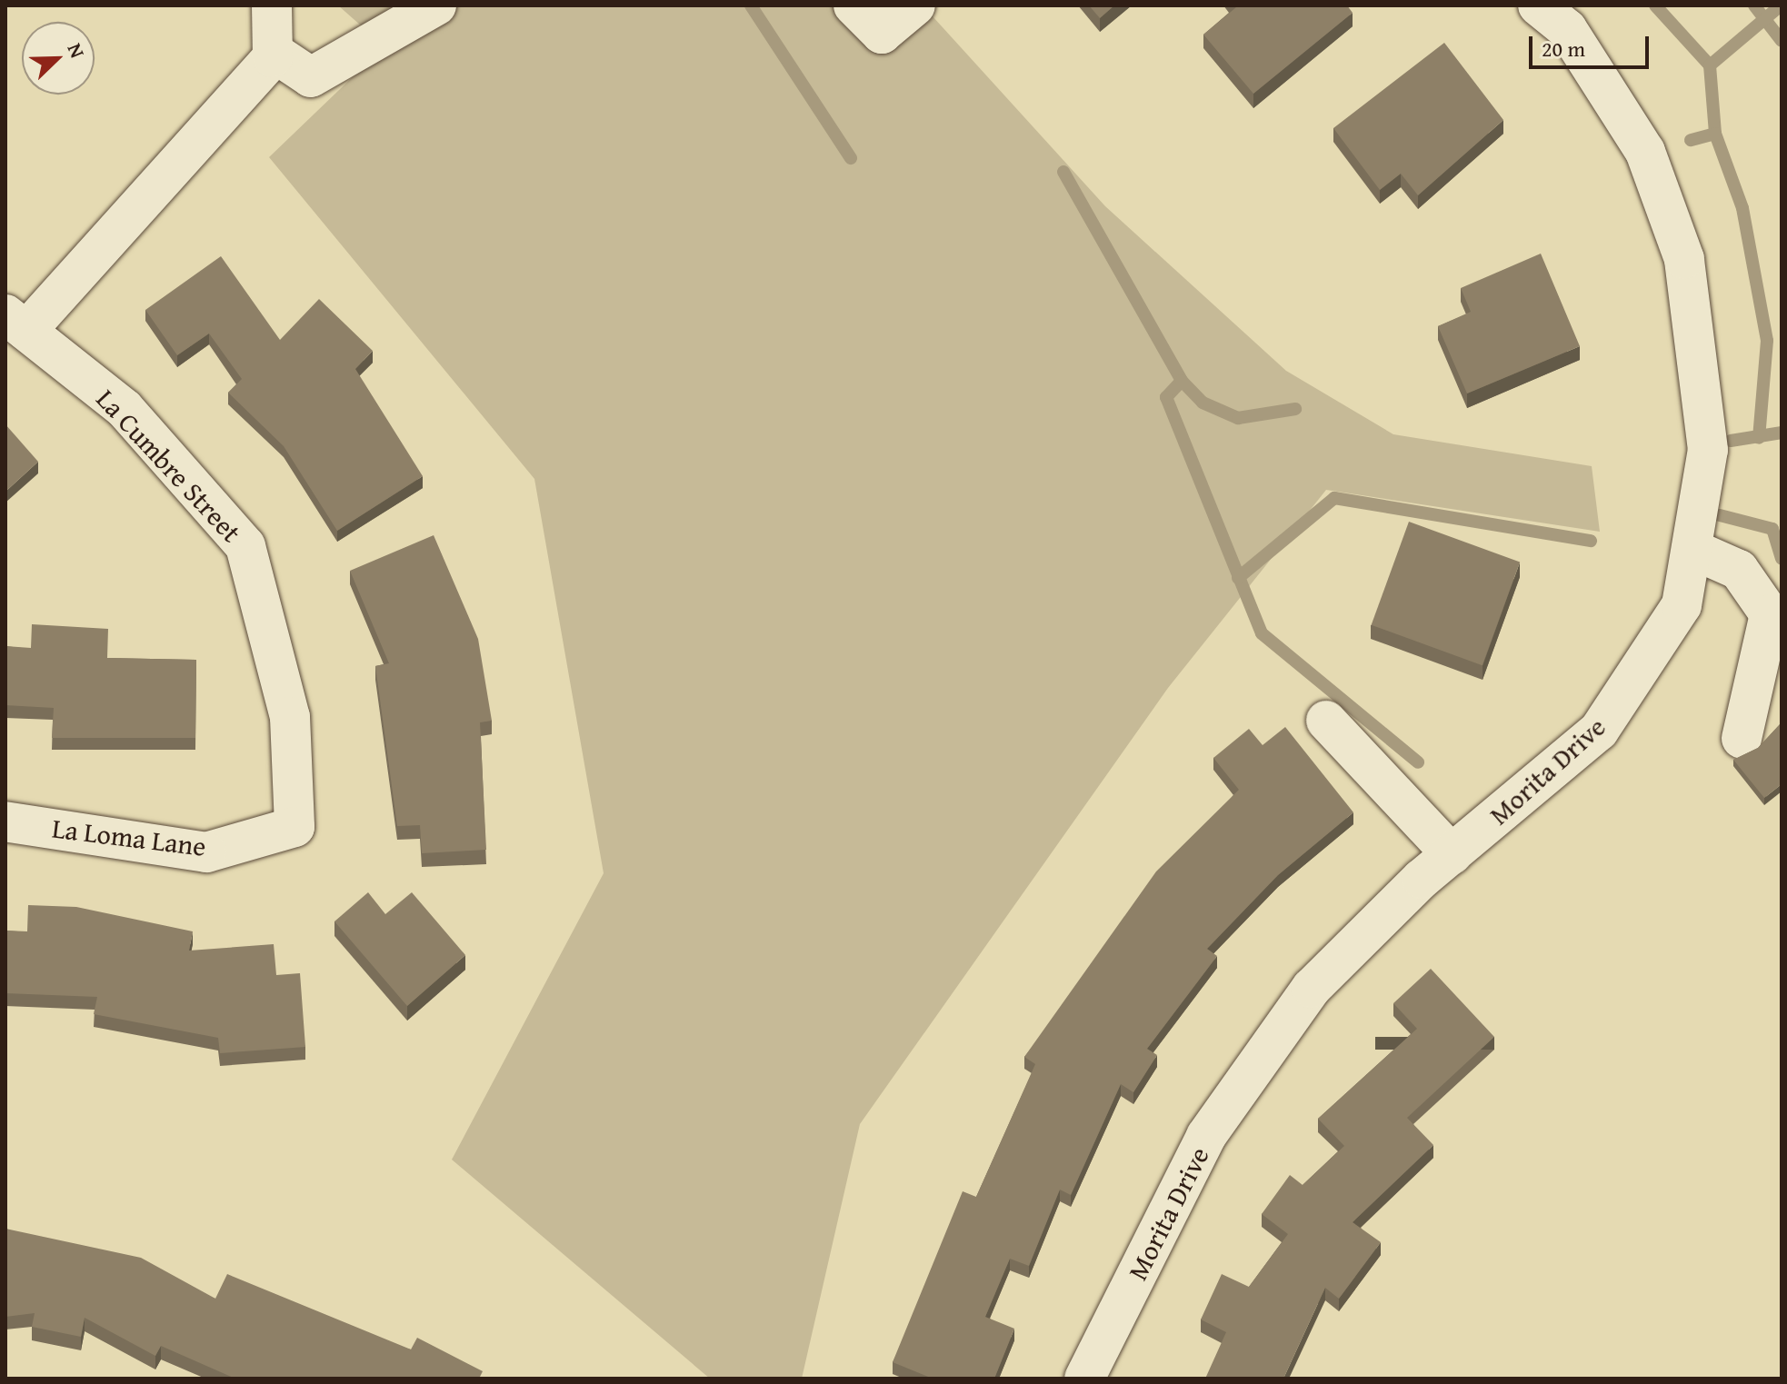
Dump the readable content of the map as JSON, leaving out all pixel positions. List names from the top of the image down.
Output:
{
  "streets": {
    "street": ["La Cumbre Street", "Morita Drive", "La Loma Lane"]
  },
  "crossings": [
    ["La Cumbre Street", "La Loma Lane"]
  ],
  "scale_bar": "20 m",
  "north": "top right"
}
